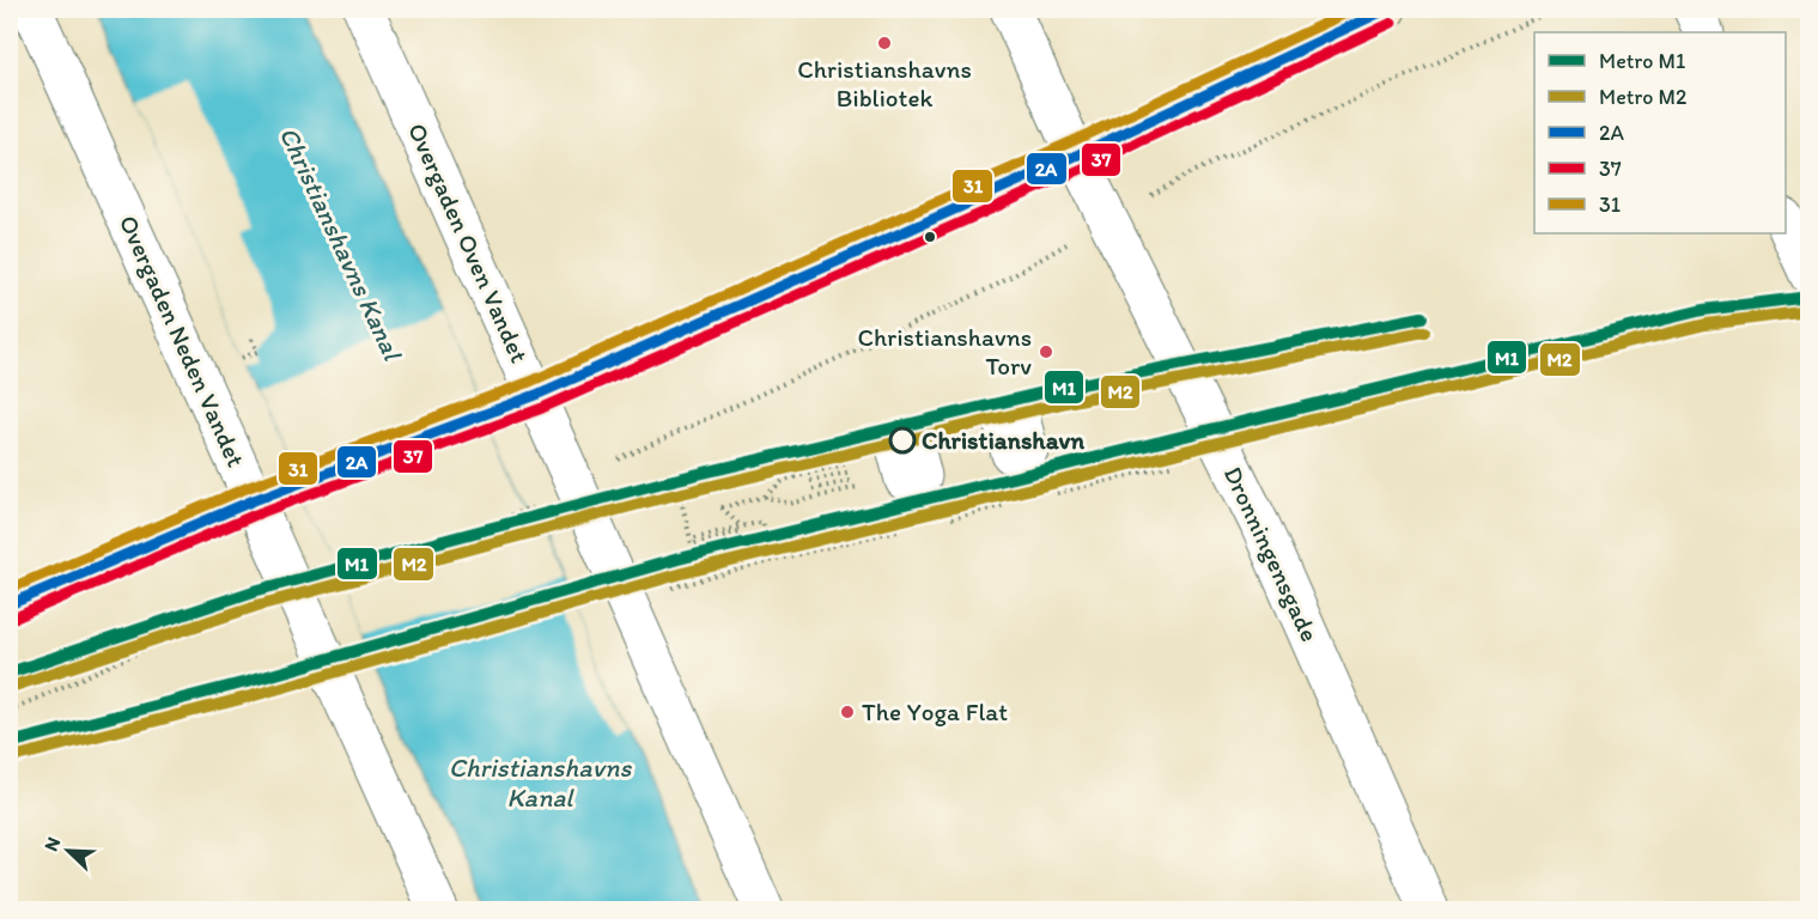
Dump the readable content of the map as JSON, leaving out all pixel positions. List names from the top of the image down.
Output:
{
  "streets": {
    "street": ["Overgaden Oven Vandet", "Overgaden Neden Vandet", "Dronningensgade"]
  },
  "water": ["Christianshavns Kanal"],
  "places": [
    "Christianshavns Bibliotek",
    "Christianshavns Torv",
    "Christianshavn",
    "The Yoga Flat"
  ],
  "lines": [
    "transit line 2A",
    "transit line 31",
    "transit line 37",
    "metro line M1",
    "metro line M2"
  ],
  "legend": [
    "Metro M1",
    "Metro M2",
    "2A",
    "37",
    "31"
  ],
  "north": "top left"
}
